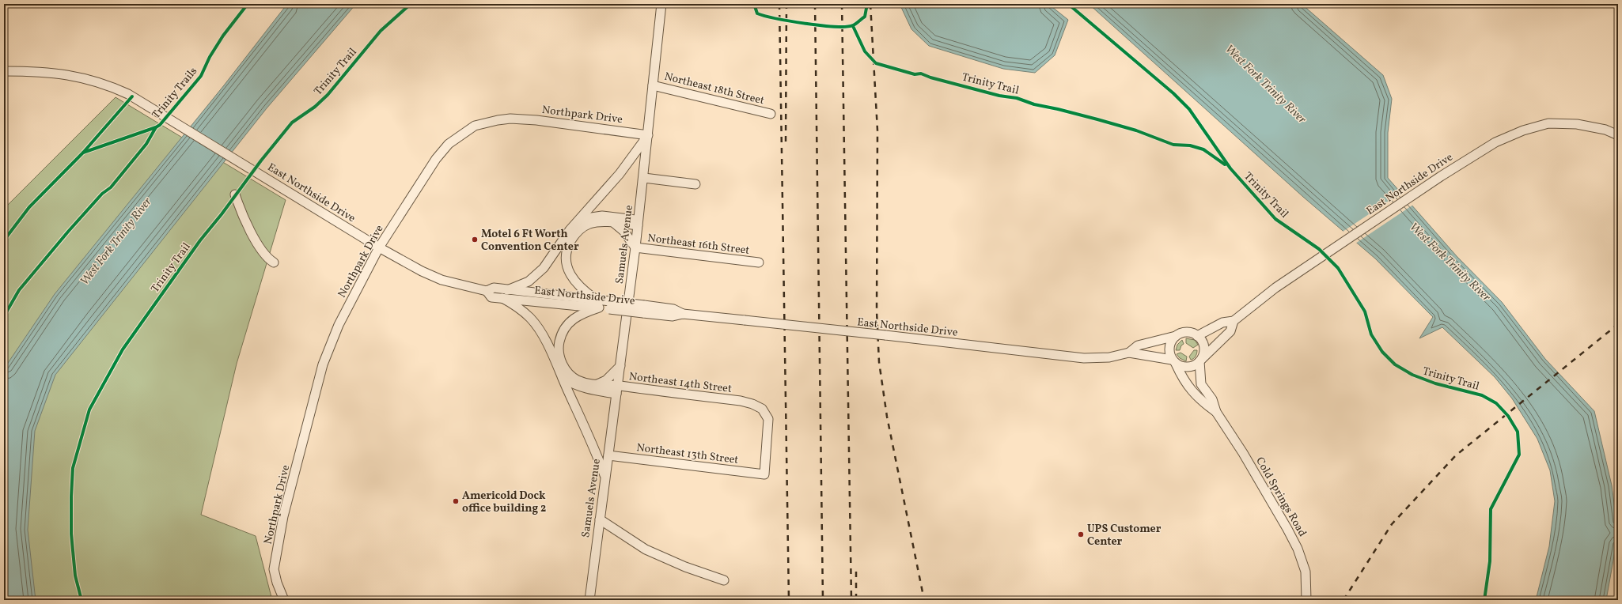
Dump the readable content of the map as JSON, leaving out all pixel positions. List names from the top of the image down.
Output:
{
  "streets": {
    "street": [
      "Northeast 18th Street",
      "Northpark Drive",
      "East Northside Drive",
      "Northeast 16th Street",
      "Samuels Avenue",
      "Northeast 14th Street",
      "Northeast 13th Street",
      "Cold Springs Road"
    ],
    "cycle path": ["Trinity Trail", "Trinity Trails"]
  },
  "crossings": [
    ["Northeast 18th Street", "Samuels Avenue"],
    ["Northpark Drive", "East Northside Drive"],
    ["Northpark Drive", "Samuels Avenue"],
    ["East Northside Drive", "Cold Springs Road"],
    ["Northeast 16th Street", "Samuels Avenue"],
    ["Samuels Avenue", "Northeast 14th Street"],
    ["Samuels Avenue", "Northeast 13th Street"],
    ["Northeast 14th Street", "Northeast 13th Street"]
  ],
  "water": ["West Fork Trinity River"],
  "places": ["Motel 6 Ft Worth Convention Center", "Americold Dock office building 2", "UPS Customer Center"]
}
